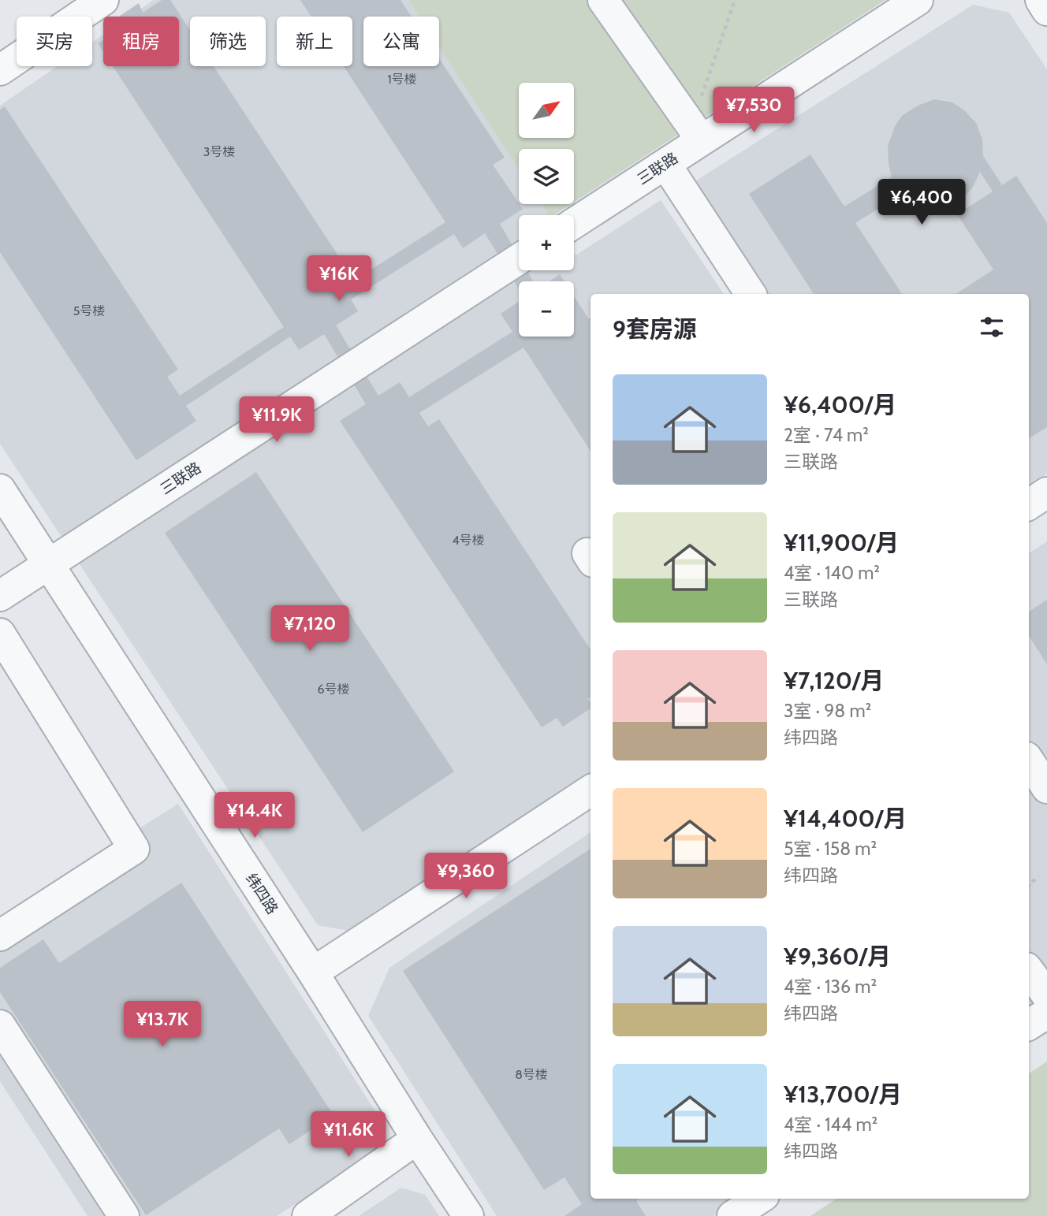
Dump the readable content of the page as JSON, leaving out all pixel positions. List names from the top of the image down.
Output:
{
  "streets": {
    "street": ["三联路", "纬四路"]
  },
  "crossings": [
    ["三联路", "纬四路"]
  ],
  "house_numbers": [
    "1号楼",
    "3号楼",
    "5号楼",
    "4号楼",
    "6号楼",
    "8号楼"
  ],
  "north": "top right",
  "page": {
    "chip": [
      "买房",
      "租房",
      "筛选",
      "新上",
      "公寓"
    ],
    "map_buttons": ["+", "−"],
    "price": [
      "¥7,530",
      "¥6,400",
      "¥16K",
      "¥11.9K",
      "¥7,120",
      "¥14.4K",
      "¥9,360",
      "¥13.7K",
      "¥11.6K"
    ],
    "heading": "9套房源",
    "list": [
      {
        "name": "¥6,400/月",
        "note": "2室 · 74 m² · 三联路"
      },
      {
        "name": "¥11,900/月",
        "note": "4室 · 140 m² · 三联路"
      },
      {
        "name": "¥7,120/月",
        "note": "3室 · 98 m² · 纬四路"
      },
      {
        "name": "¥14,400/月",
        "note": "5室 · 158 m² · 纬四路"
      },
      {
        "name": "¥9,360/月",
        "note": "4室 · 136 m² · 纬四路"
      },
      {
        "name": "¥13,700/月",
        "note": "4室 · 144 m² · 纬四路"
      }
    ]
  }
}
